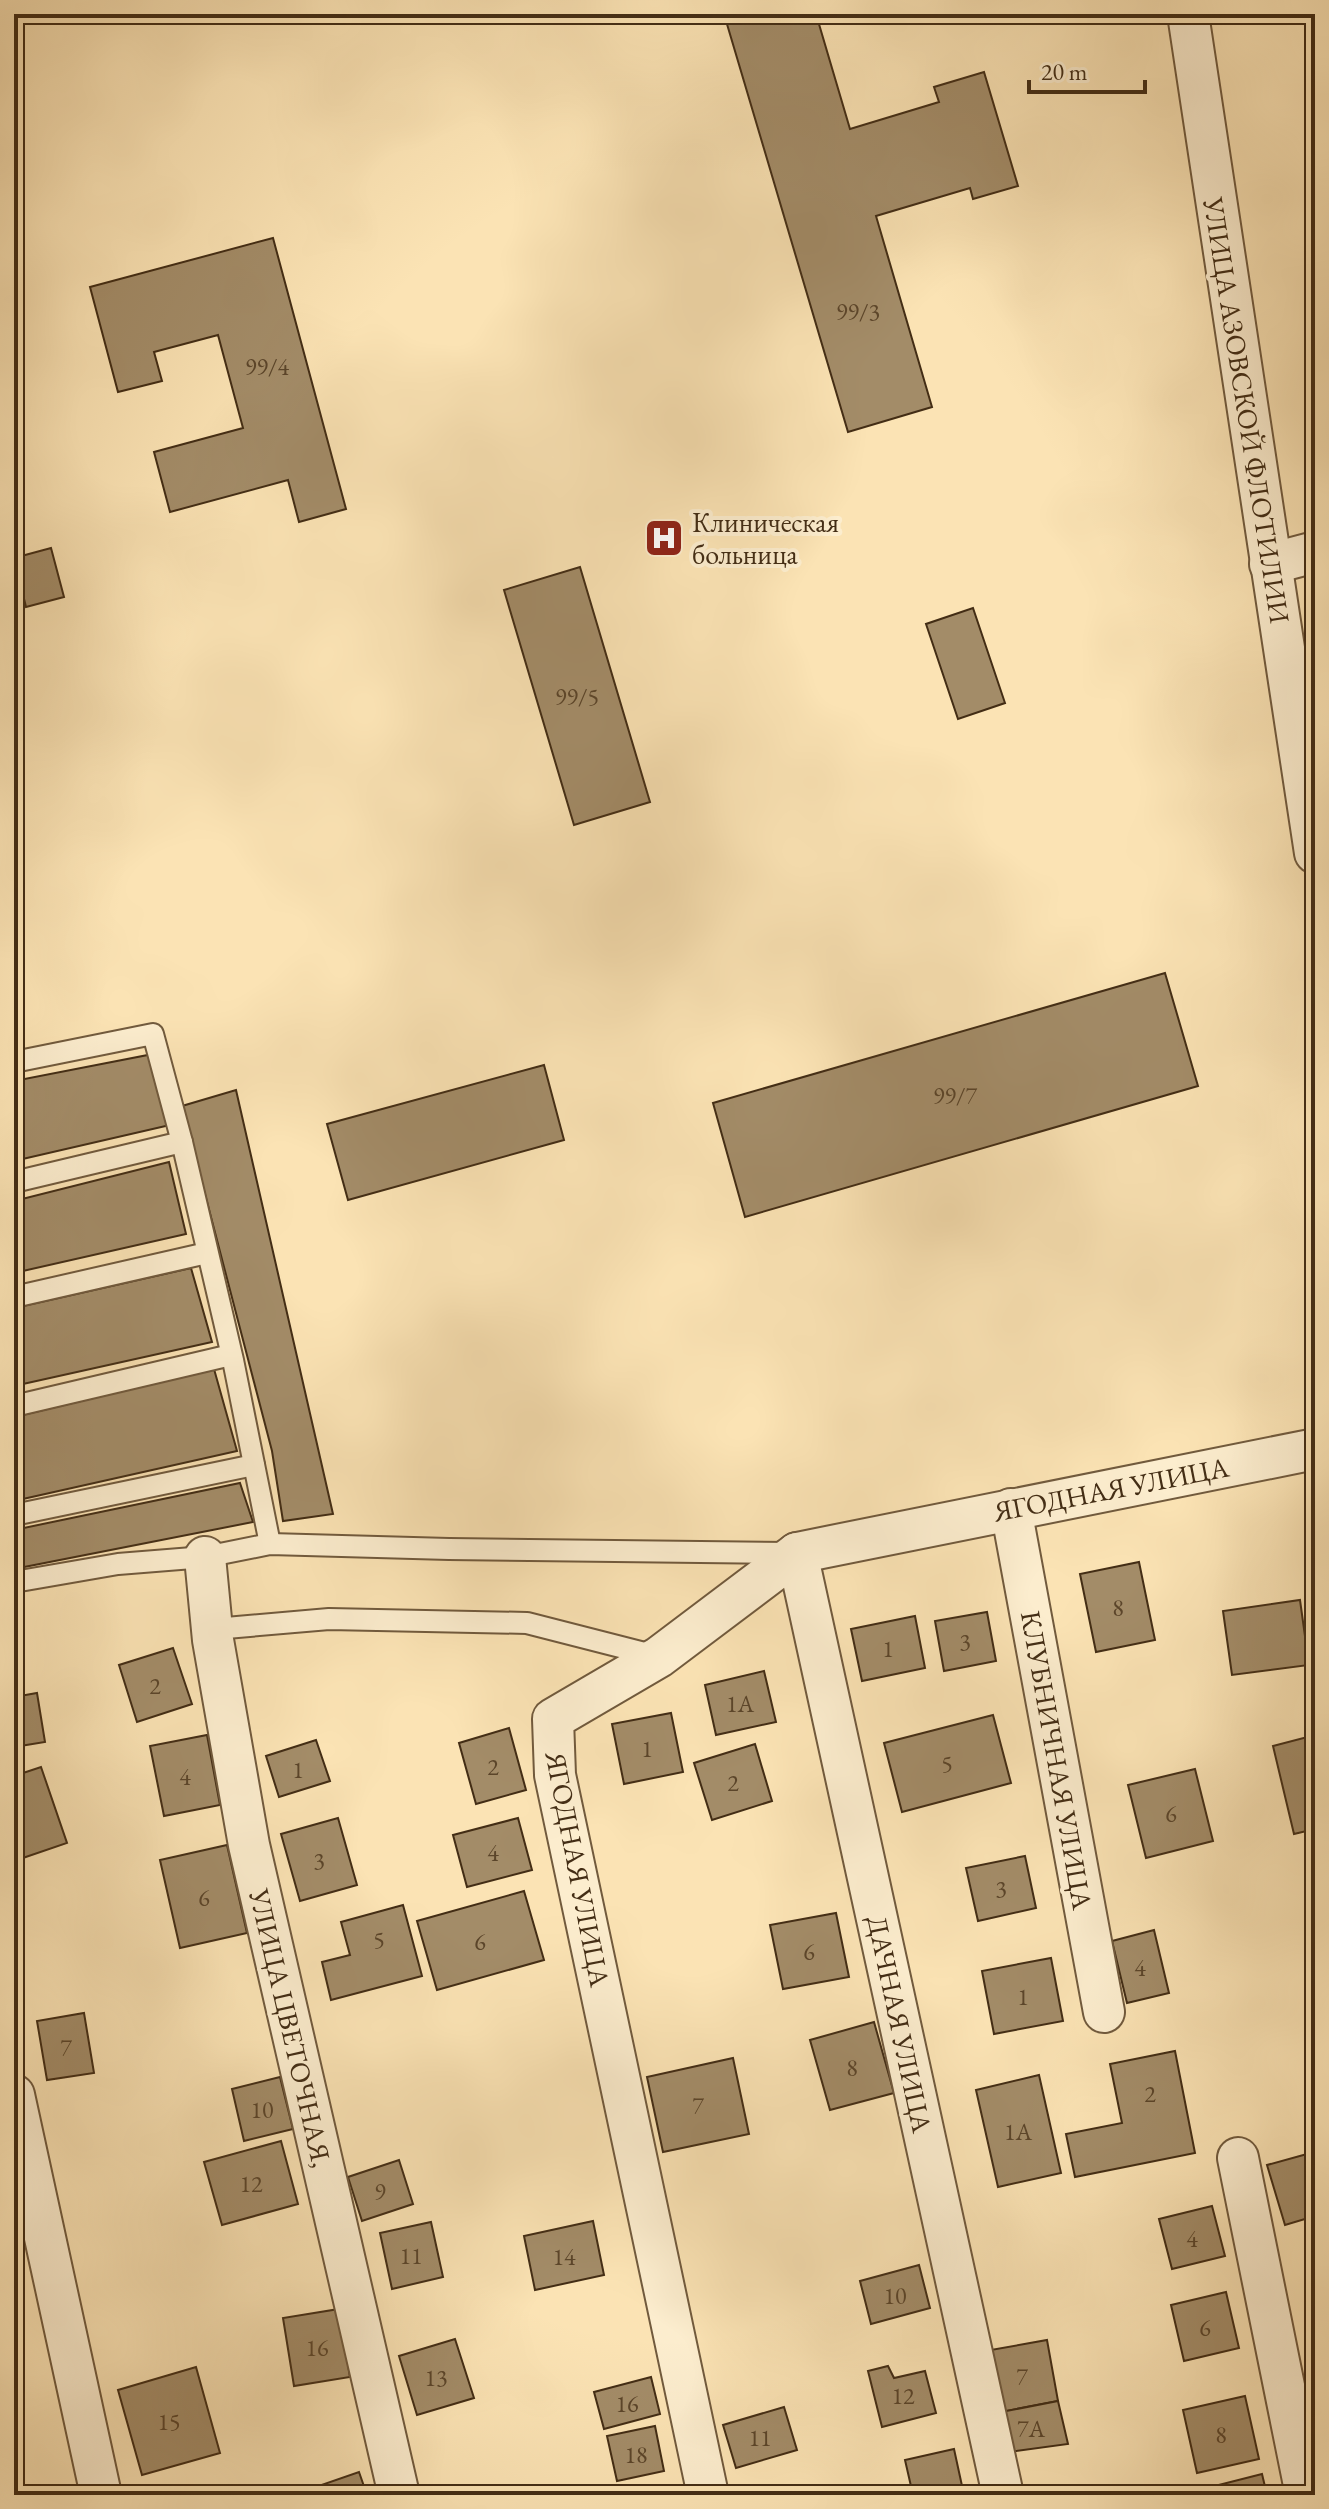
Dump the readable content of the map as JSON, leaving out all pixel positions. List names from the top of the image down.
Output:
{
  "streets": {
    "street": [
      "УЛИЦА АЗОВСКОЙ ФЛОТИЛИИ",
      "ЯГОДНАЯ УЛИЦА",
      "КЛУБНИЧНАЯ УЛИЦА",
      "ДАЧНАЯ УЛИЦА",
      "УЛИЦА ЦВЕТОЧНАЯ,"
    ]
  },
  "crossings": [
    ["ЯГОДНАЯ УЛИЦА", "КЛУБНИЧНАЯ УЛИЦА"],
    ["ЯГОДНАЯ УЛИЦА", "ДАЧНАЯ УЛИЦА"]
  ],
  "places": {
    "hospital": ["Клиническая больница"]
  },
  "house_numbers": [
    "99/3",
    "99/4",
    "99/5",
    "99/7",
    "8",
    "3",
    "1",
    "2",
    "1А",
    "1",
    "5",
    "2",
    "1",
    "4",
    "2",
    "6",
    "4",
    "3",
    "3",
    "6",
    "5",
    "6",
    "6",
    "4",
    "1",
    "7",
    "8",
    "2",
    "7",
    "10",
    "1А",
    "12",
    "9",
    "4",
    "11",
    "14",
    "10",
    "6",
    "16",
    "7",
    "13",
    "12",
    "16",
    "15",
    "7А",
    "8",
    "11",
    "18"
  ],
  "scale_bar": "20 m"
}
